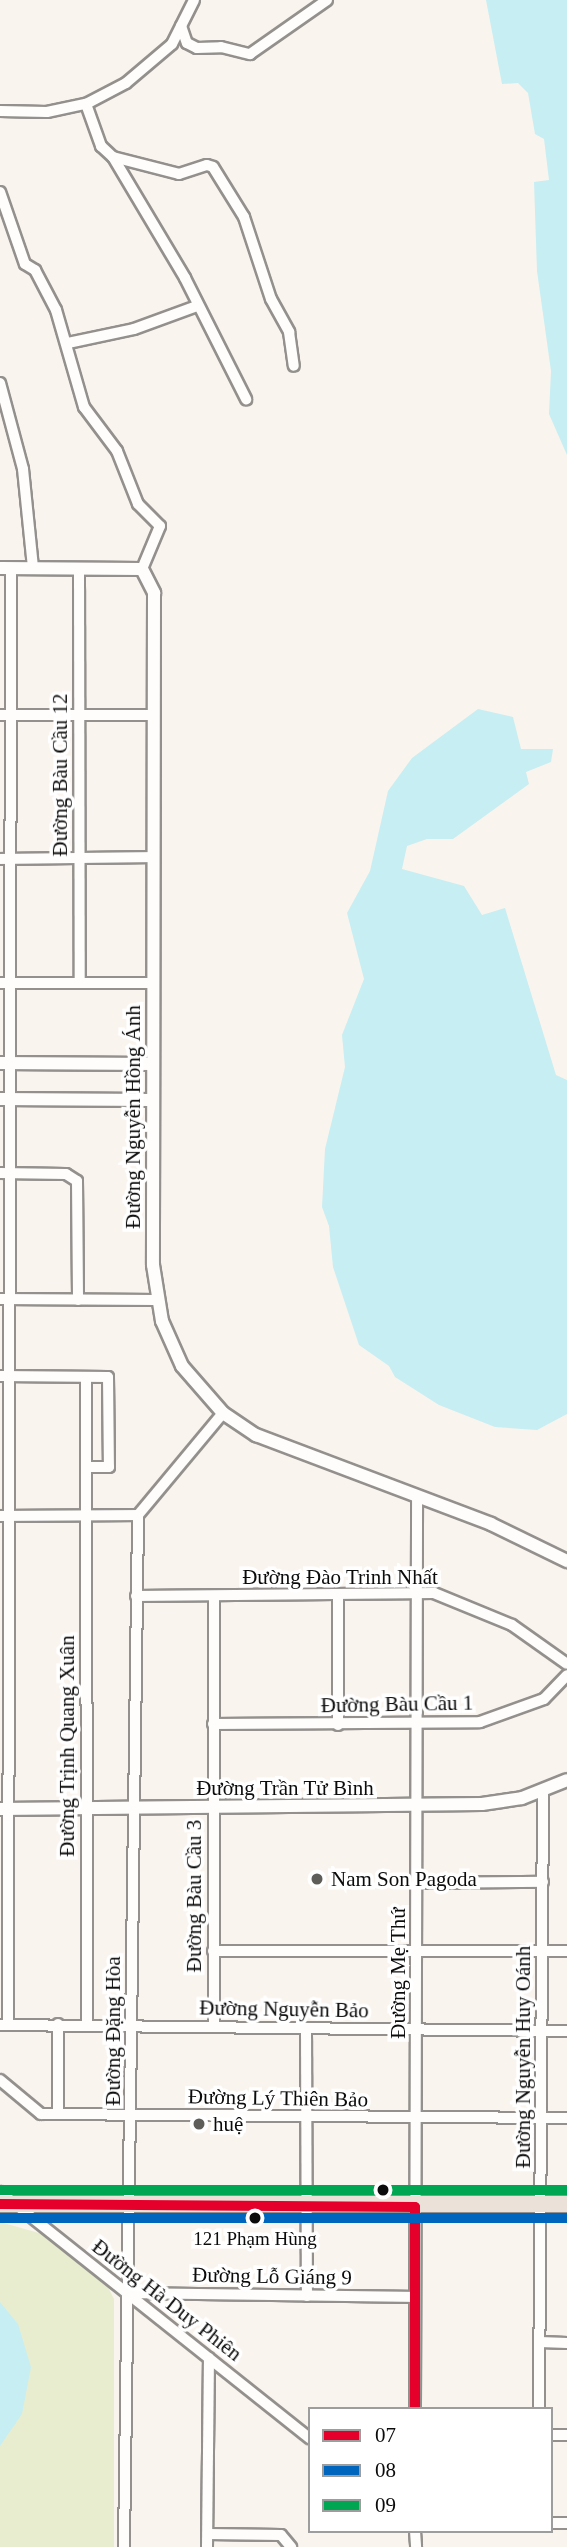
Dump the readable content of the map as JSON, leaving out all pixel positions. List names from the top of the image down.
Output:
{
  "streets": {
    "street": [
      "Đường Bàu Cầu 12",
      "Đường Nguyễn Hồng Ánh",
      "Đường Đào Trinh Nhất",
      "Đường Bàu Cầu 1",
      "Đường Trịnh Quang Xuân",
      "Đường Trần Tử Bình",
      "Đường Bàu Cầu 3",
      "Đường Mẹ Thứ",
      "Đường Nguyễn Bảo",
      "Đường Đặng Hòa",
      "Đường Nguyễn Huy Oánh",
      "Đường Lý Thiên Bảo",
      "Đường Lỗ Giáng 9",
      "Đường Hà Duy Phiên"
    ]
  },
  "crossings": [
    ["Đường Nguyễn Hồng Ánh", "Đường Mẹ Thứ"],
    ["Đường Đào Trinh Nhất", "Đường Bàu Cầu 3"],
    ["Đường Đào Trinh Nhất", "Đường Mẹ Thứ"],
    ["Đường Đào Trinh Nhất", "Đường Đặng Hòa"],
    ["Đường Bàu Cầu 1", "Đường Bàu Cầu 3"],
    ["Đường Bàu Cầu 1", "Đường Mẹ Thứ"],
    ["Đường Trịnh Quang Xuân", "Đường Trần Tử Bình"],
    ["Đường Trịnh Quang Xuân", "Đường Nguyễn Bảo"],
    ["Đường Trần Tử Bình", "Đường Bàu Cầu 3"],
    ["Đường Trần Tử Bình", "Đường Mẹ Thứ"],
    ["Đường Trần Tử Bình", "Đường Đặng Hòa"],
    ["Đường Trần Tử Bình", "Đường Nguyễn Huy Oánh"],
    ["Đường Bàu Cầu 3", "Đường Nguyễn Bảo"],
    ["Đường Mẹ Thứ", "Đường Nguyễn Bảo"],
    ["Đường Mẹ Thứ", "Đường Lý Thiên Bảo"],
    ["Đường Mẹ Thứ", "Đường Lỗ Giáng 9"],
    ["Đường Nguyễn Bảo", "Đường Đặng Hòa"],
    ["Đường Nguyễn Bảo", "Đường Nguyễn Huy Oánh"],
    ["Đường Đặng Hòa", "Đường Lý Thiên Bảo"],
    ["Đường Đặng Hòa", "Đường Lỗ Giáng 9"],
    ["Đường Đặng Hòa", "Đường Hà Duy Phiên"],
    ["Đường Nguyễn Huy Oánh", "Đường Lý Thiên Bảo"],
    ["Đường Lỗ Giáng 9", "Đường Hà Duy Phiên"]
  ],
  "places": ["Nam Son Pagoda", "huệ", "121 Phạm Hùng"],
  "lines": ["transit line 09", "transit line 07", "transit line 08"],
  "legend": ["07", "08", "09"]
}
